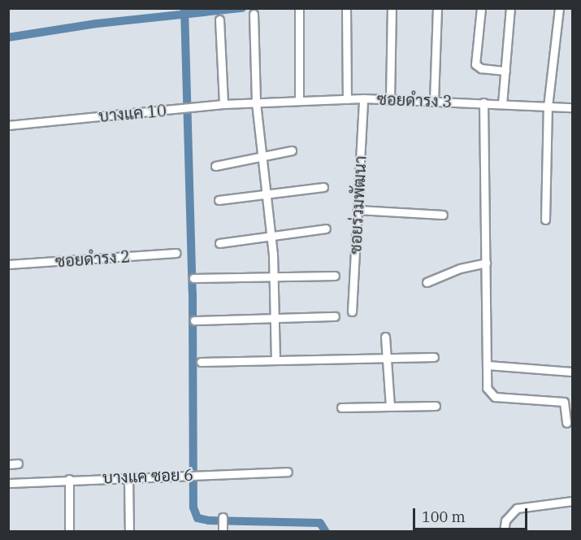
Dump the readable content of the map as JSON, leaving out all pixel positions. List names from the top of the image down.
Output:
{
  "streets": {
    "street": [
      "ซอยดำรง 3",
      "บางแค 10",
      "ซอยร่วมพัฒนา",
      "ซอยดำรง 2",
      "บางแค ซอย 6"
    ]
  },
  "crossings": [
    ["ซอยดำรง 3", "บางแค 10"],
    ["ซอยดำรง 3", "ซอยร่วมพัฒนา"]
  ],
  "scale_bar": "100 m"
}
